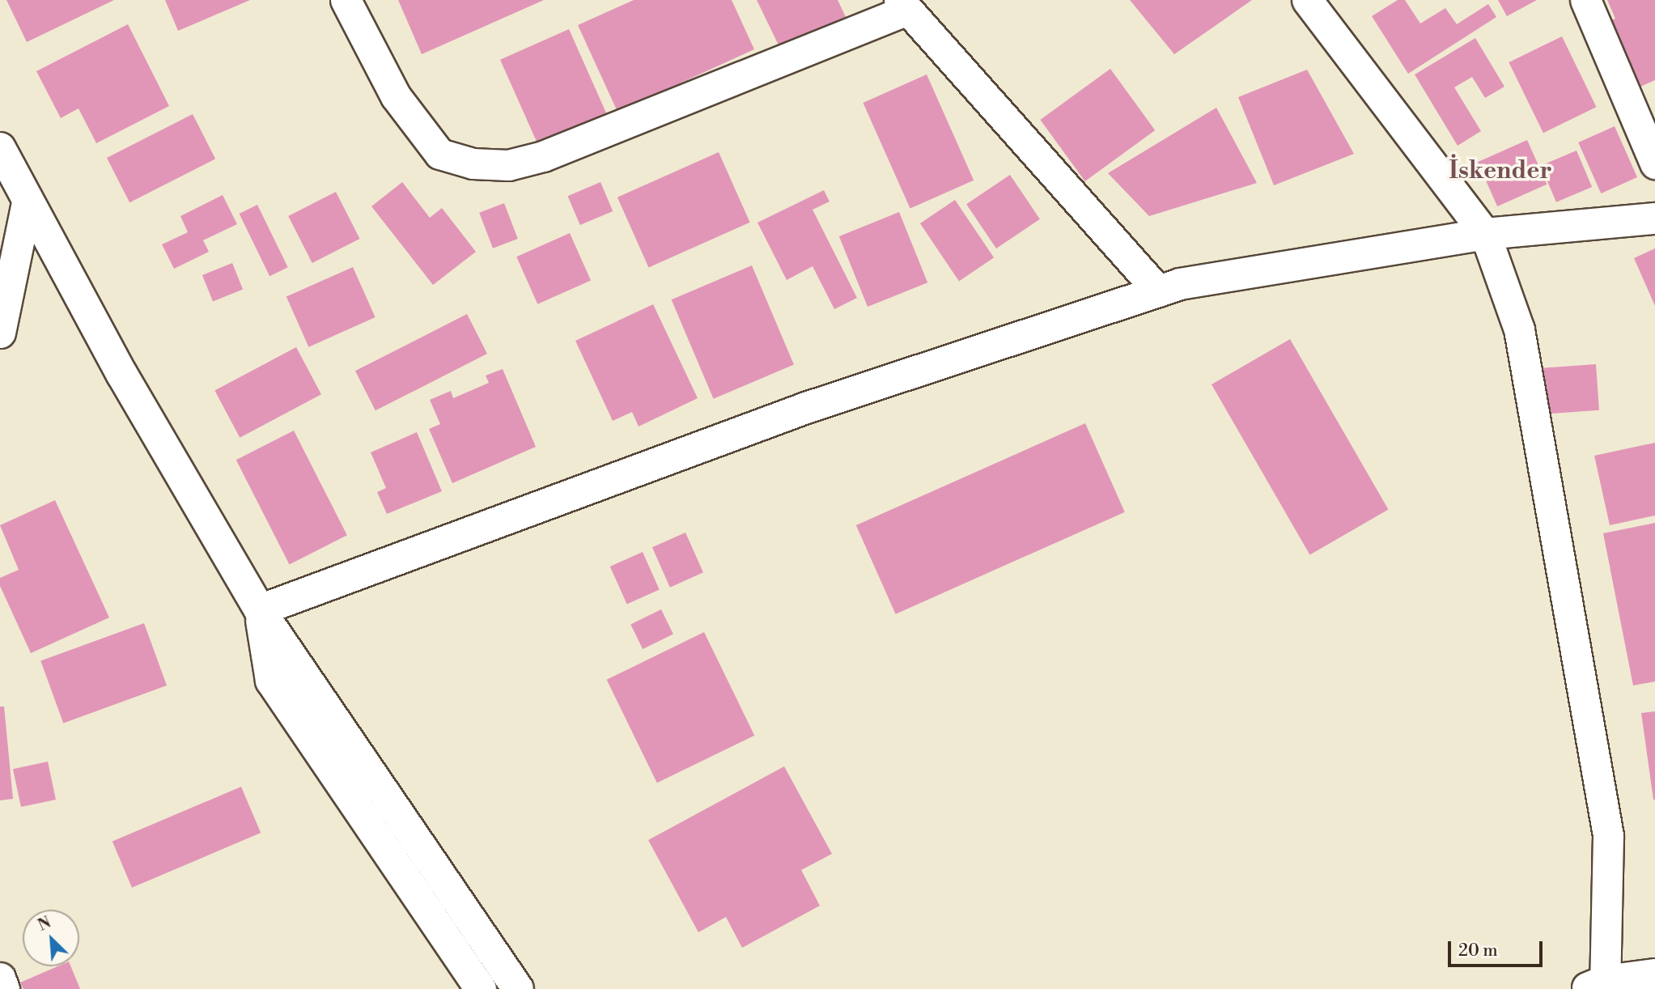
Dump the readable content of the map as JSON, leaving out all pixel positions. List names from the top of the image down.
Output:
{
  "districts": ["İskender"],
  "scale_bar": "20 m",
  "north": "top left"
}
